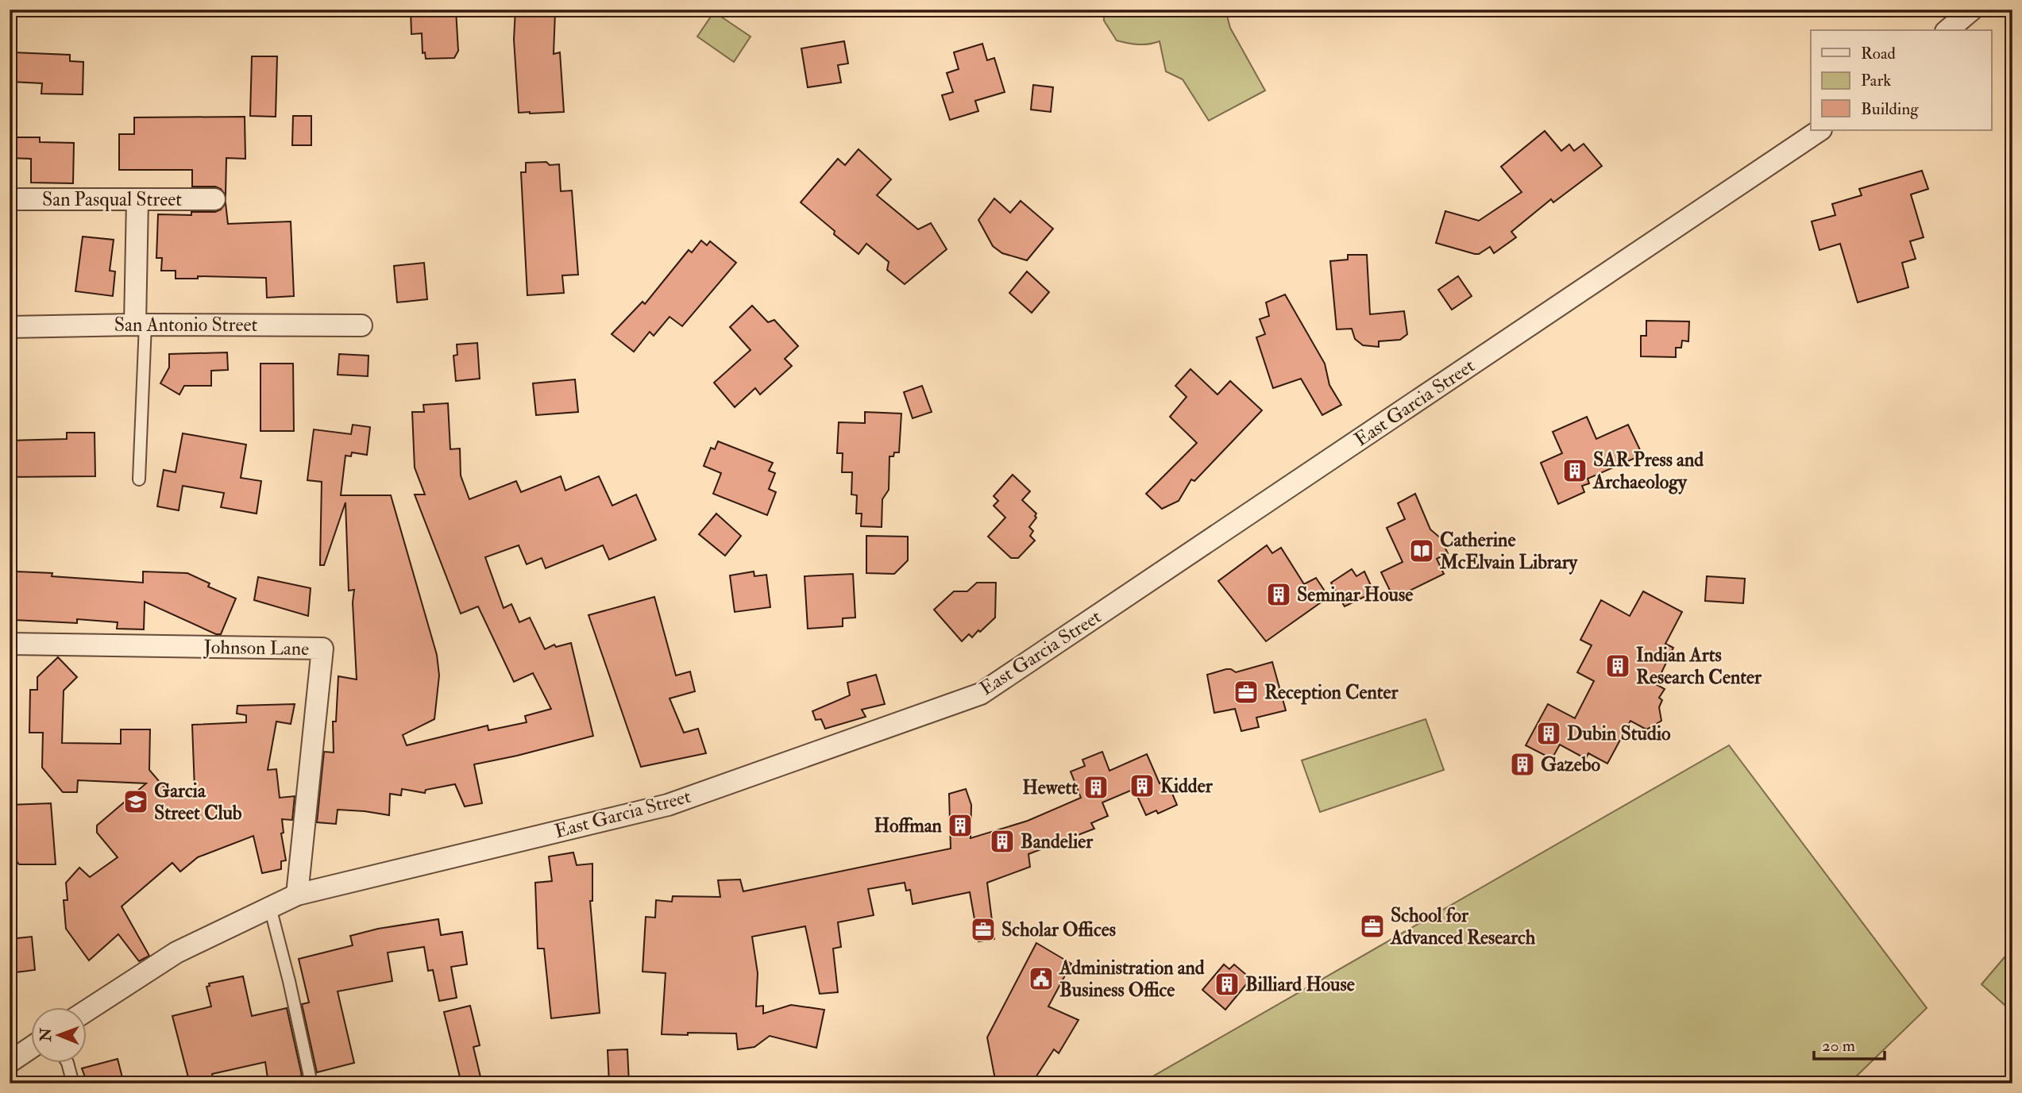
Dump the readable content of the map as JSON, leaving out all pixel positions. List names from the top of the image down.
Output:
{
  "streets": {
    "street": [
      "San Pasqual Street",
      "San Antonio Street",
      "East Garcia Street",
      "Johnson Lane"
    ]
  },
  "crossings": [
    ["East Garcia Street", "Johnson Lane"]
  ],
  "places": {
    "building": [
      "SAR Press and Archaeology",
      "Seminar House",
      "Indian Arts Research Center",
      "Dubin Studio",
      "Gazebo",
      "Kidder",
      "Hewett",
      "Hoffman",
      "Bandelier",
      "Billiard House"
    ],
    "library": ["Catherine McElvain Library"],
    "office": ["Reception Center", "School for Advanced Research", "Scholar Offices"],
    "school or university": ["Garcia Street Club"],
    "public building": ["Administration and Business Office"]
  },
  "legend": ["Road", "Park", "Building"],
  "scale_bar": "20 m",
  "north": "left"
}
